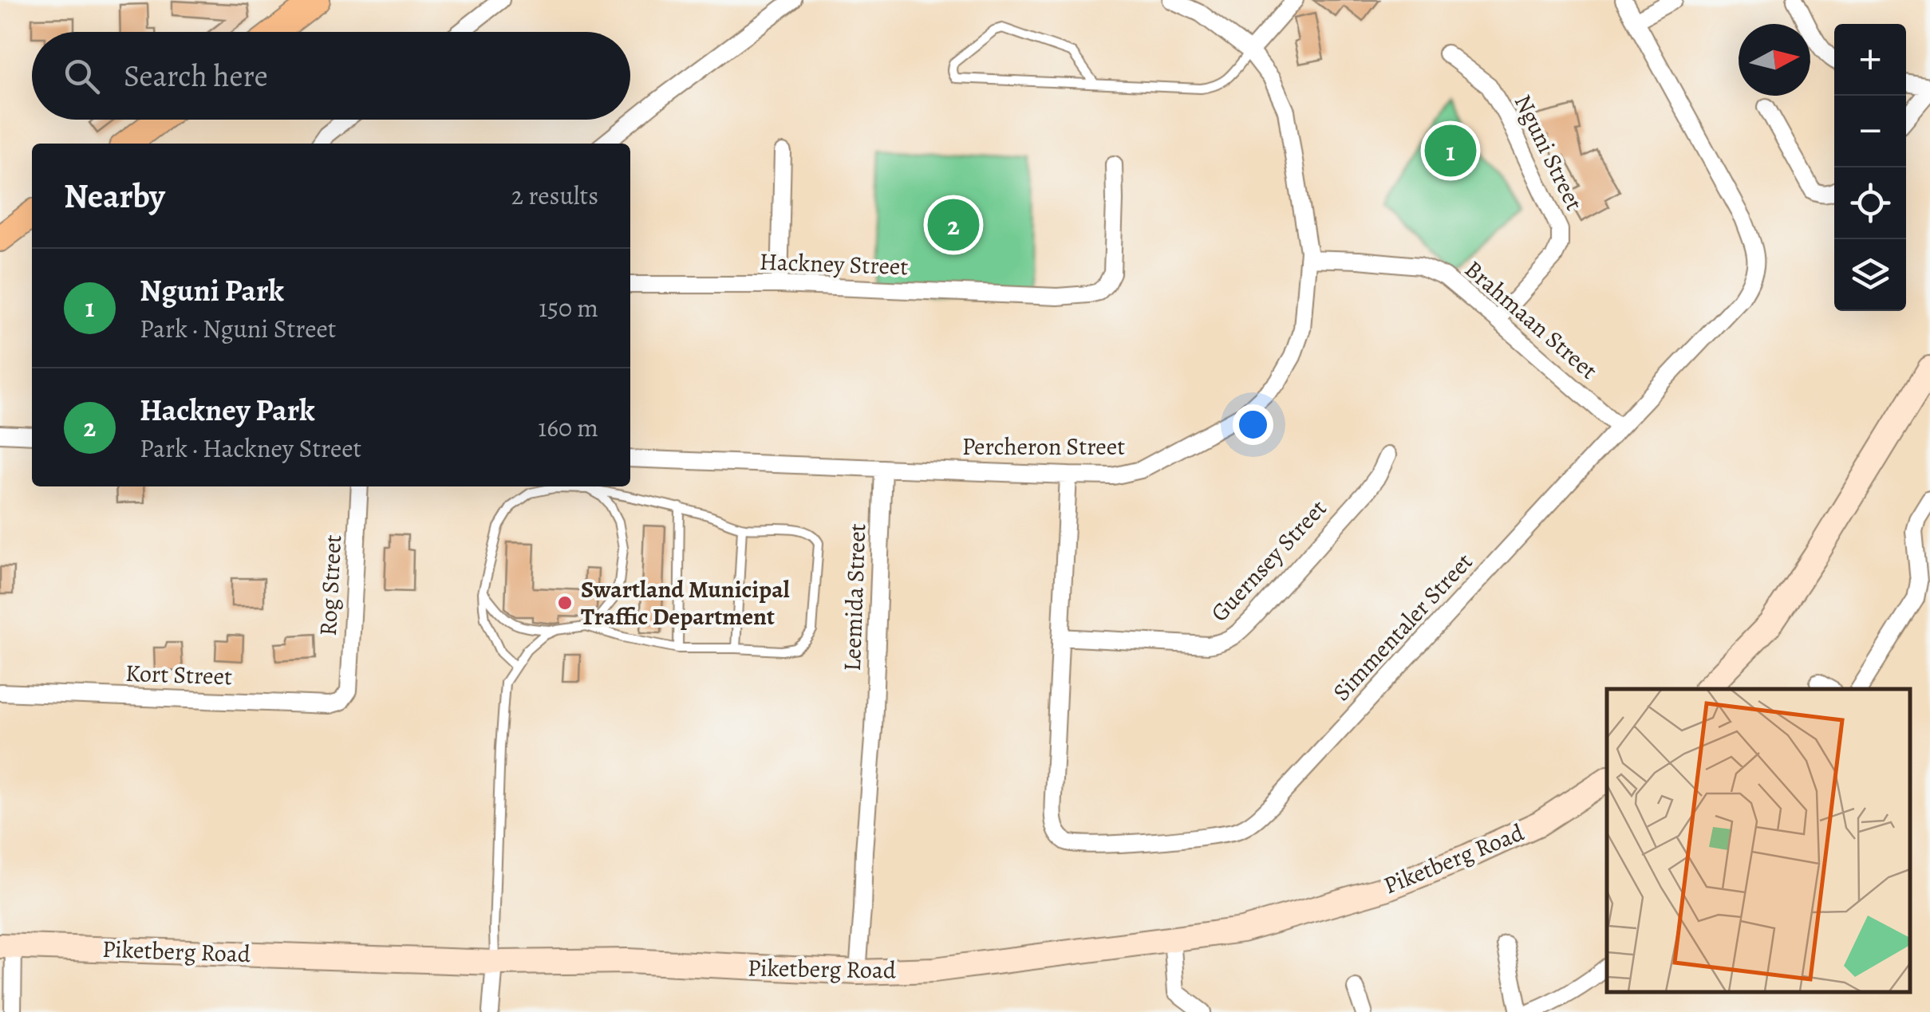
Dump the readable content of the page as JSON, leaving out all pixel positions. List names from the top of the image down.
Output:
{
  "streets": {
    "street": [
      "Nguni Street",
      "Hackney Street",
      "Brahmaan Street",
      "Percheron Street",
      "Guernsey Street",
      "Rog Street",
      "Leemida Street",
      "Simmentaler Street",
      "Kort Street",
      "Piketberg Road"
    ]
  },
  "crossings": [
    ["Nguni Street", "Brahmaan Street"],
    ["Brahmaan Street", "Percheron Street"],
    ["Brahmaan Street", "Simmentaler Street"],
    ["Percheron Street", "Leemida Street"],
    ["Percheron Street", "Simmentaler Street"],
    ["Guernsey Street", "Simmentaler Street"],
    ["Rog Street", "Kort Street"],
    ["Leemida Street", "Piketberg Road"]
  ],
  "places": ["Swartland Municipal Traffic Department"],
  "north": "right",
  "page": {
    "map_buttons": ["+", "−"],
    "search": "Search here",
    "pins": ["1", "2"],
    "heading": ["Nearby", "2 results"],
    "list": [
      {
        "mark": "1",
        "name": "Nguni Park",
        "note": "Park · Nguni Street",
        "value": "150 m"
      },
      {
        "mark": "2",
        "name": "Hackney Park",
        "note": "Park · Hackney Street",
        "value": "160 m"
      }
    ]
  }
}
